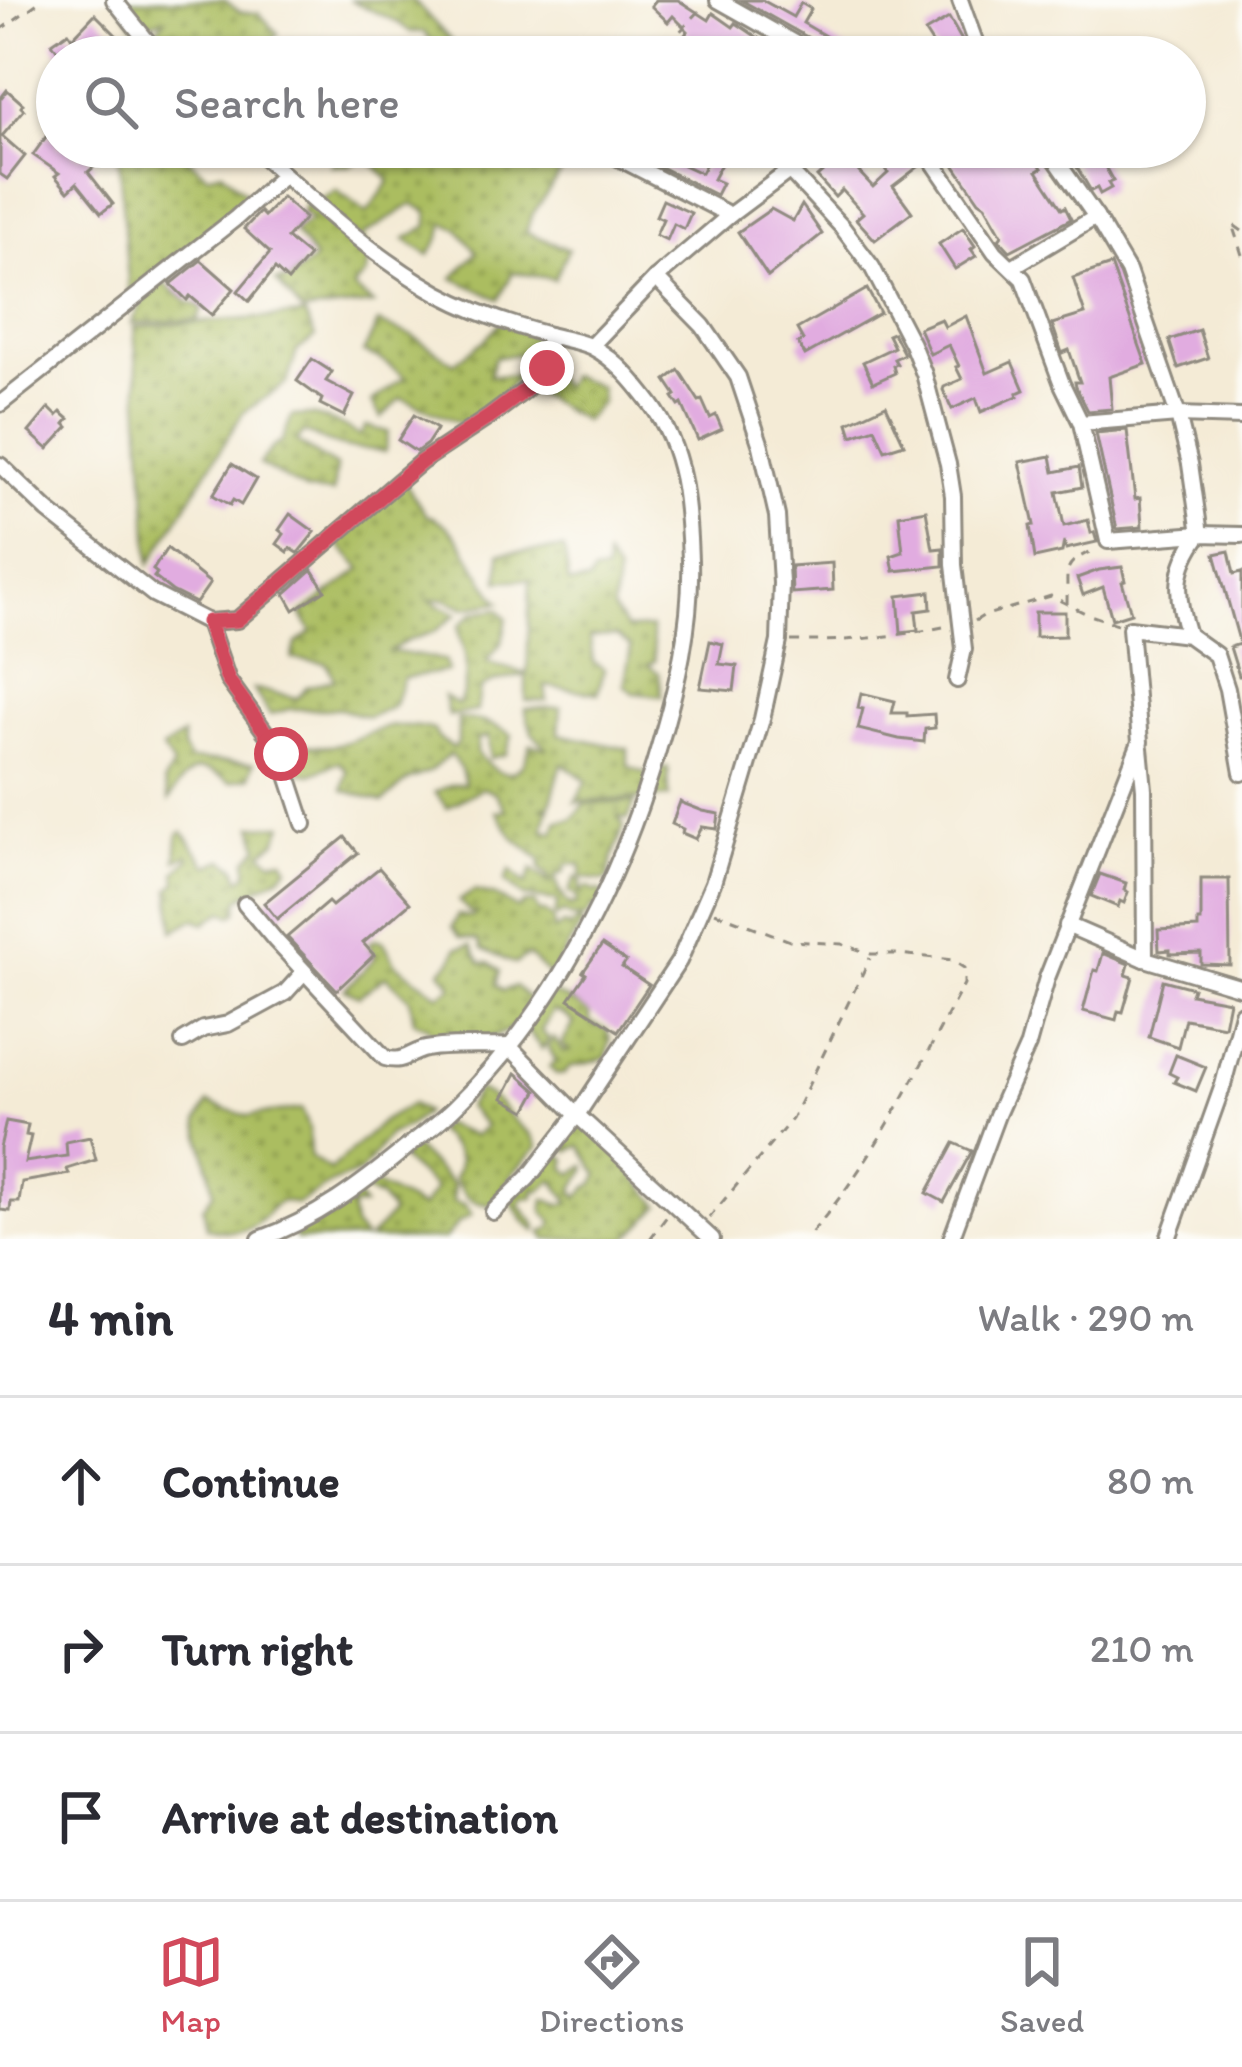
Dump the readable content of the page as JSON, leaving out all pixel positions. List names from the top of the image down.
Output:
{
  "page": {
    "search": "Search here",
    "heading": ["4 min", "Walk · 290 m"],
    "list": [
      ["Continue", "80 m"],
      ["Turn right", "210 m"],
      "Arrive at destination"
    ],
    "nav": ["Map", "Directions", "Saved"]
  }
}
